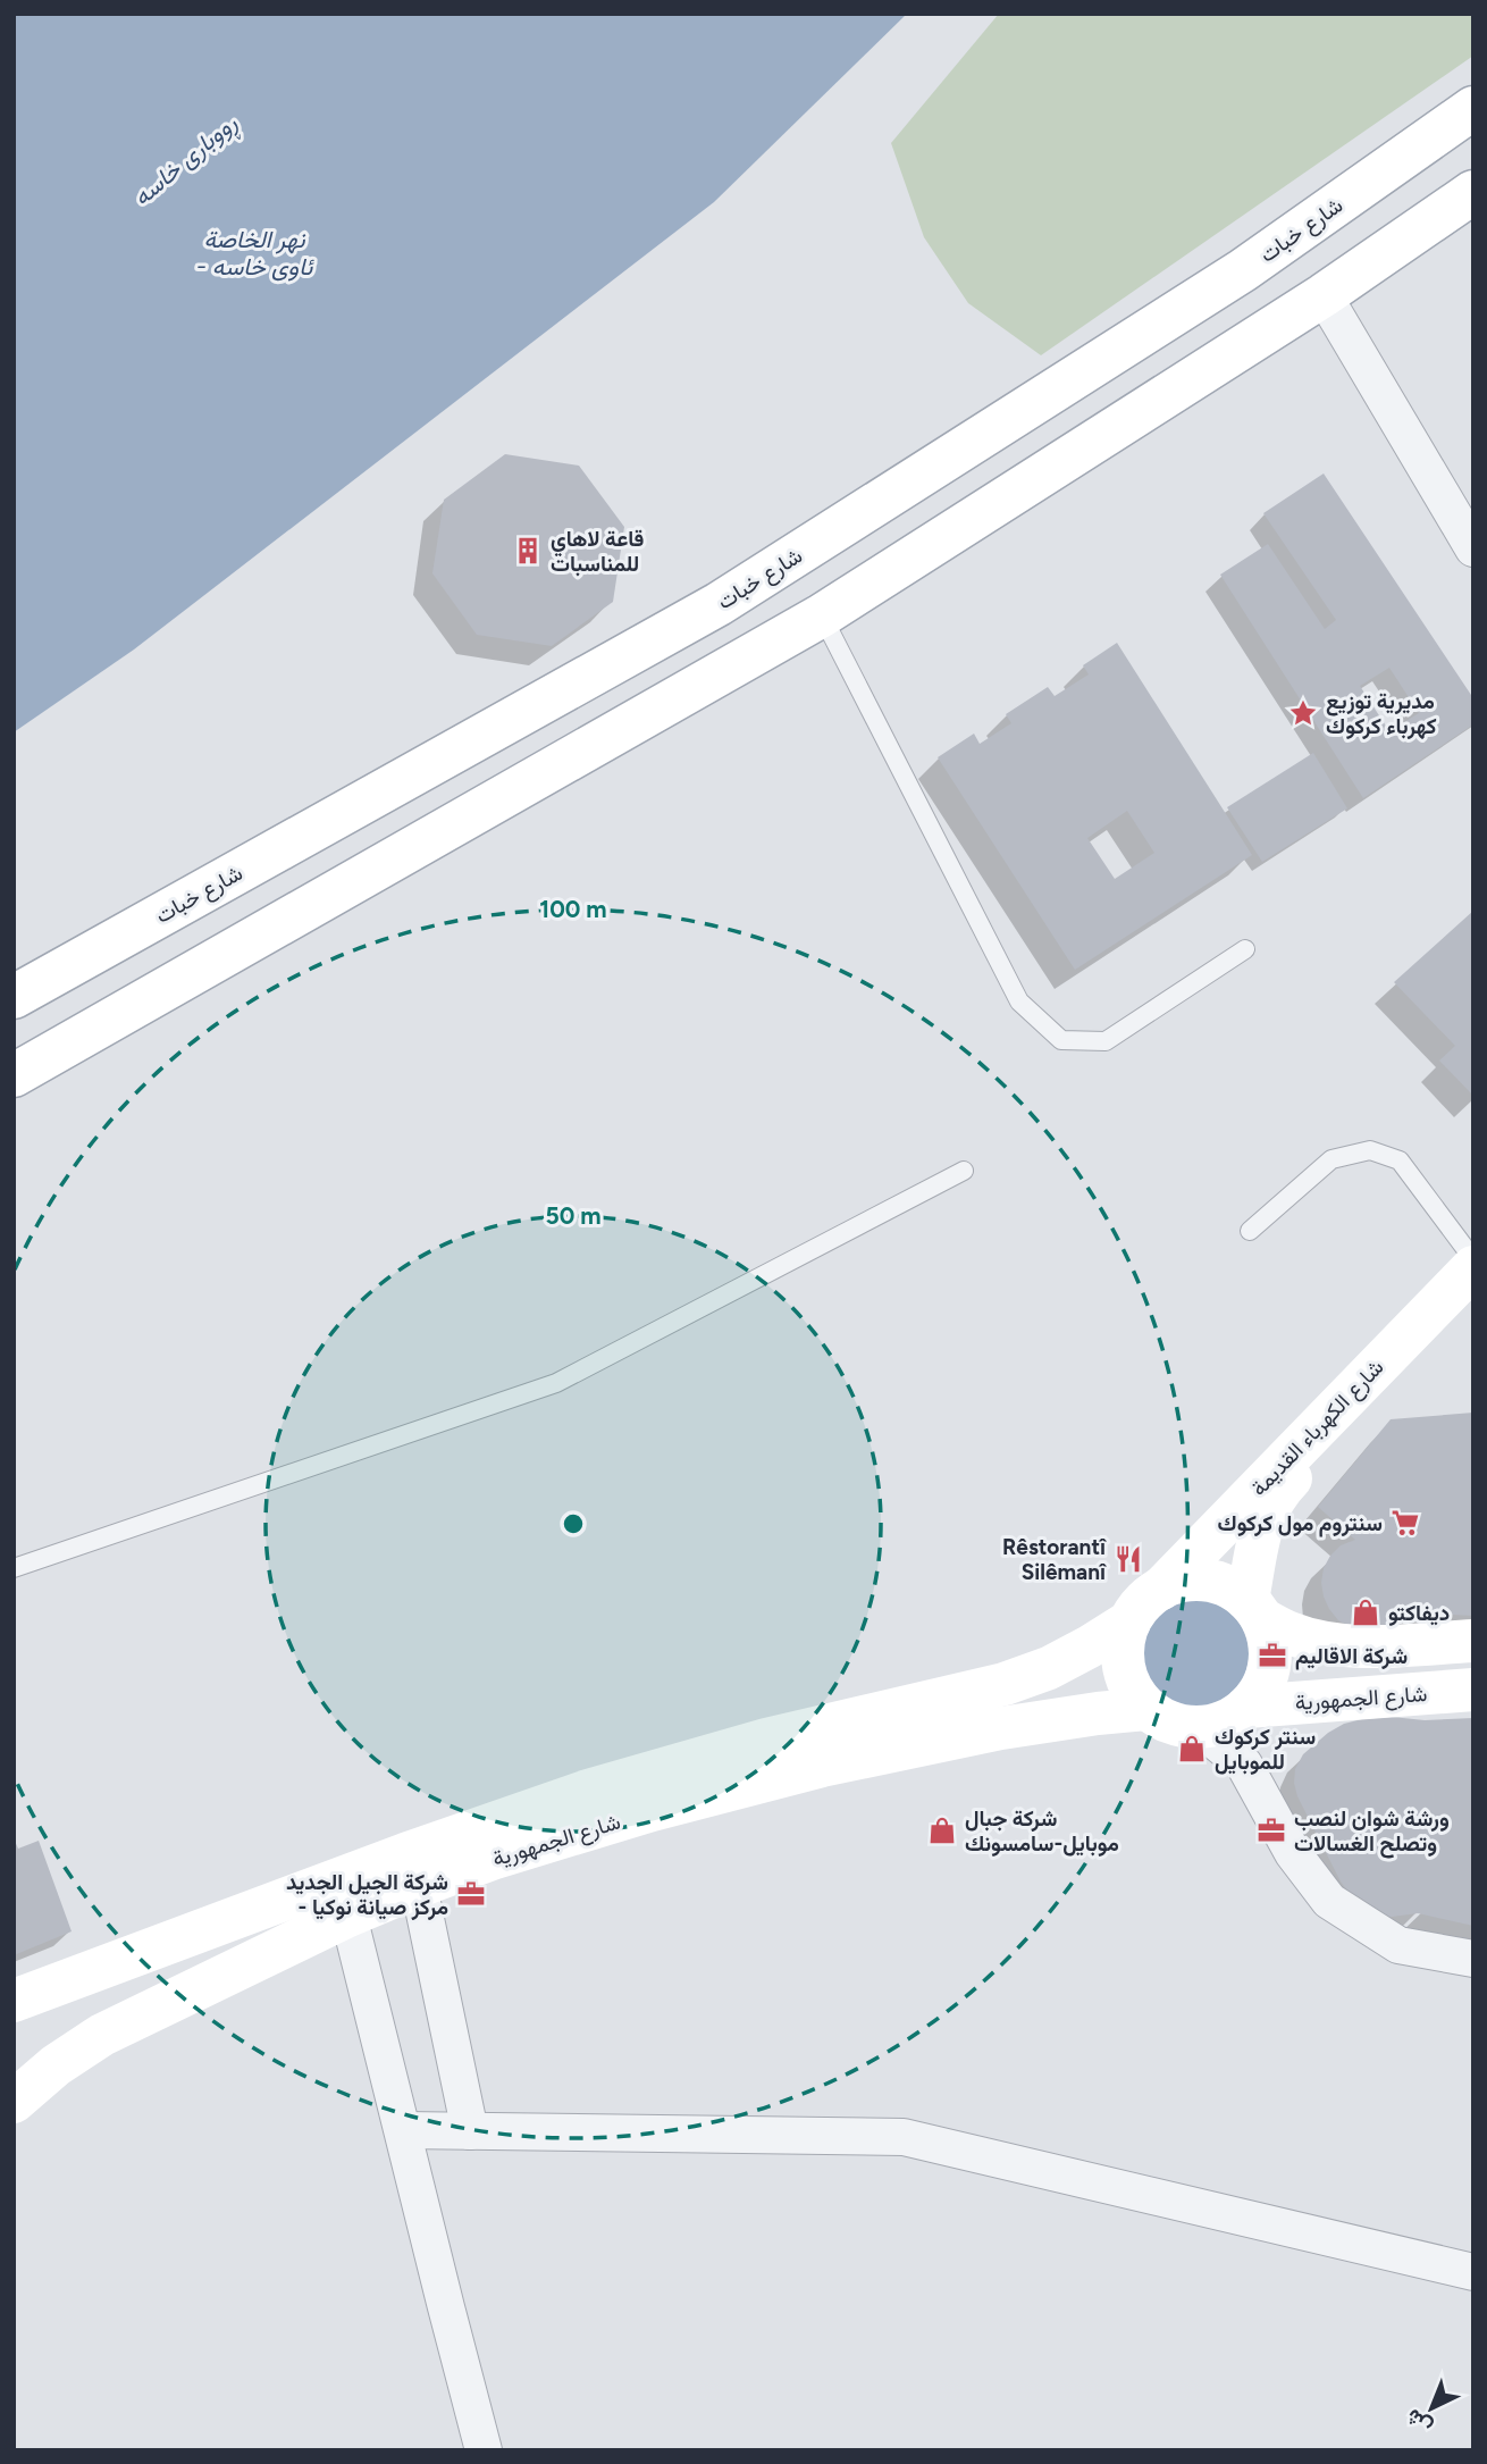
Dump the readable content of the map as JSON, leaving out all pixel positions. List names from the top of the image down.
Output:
{
  "streets": {
    "street": ["شارع خبات", "شارع الكهرباء القديمة", "شارع الجمهورية"]
  },
  "crossings": [
    ["شارع الكهرباء القديمة", "شارع الجمهورية"]
  ],
  "water": ["ڕووباری خاسە", "نهر الخاصة - ئاوی خاسە"],
  "places": {
    "building": ["قاعة لاهاي للمناسبات"],
    "place": ["مديرية توزيع كهرباء كركوك"],
    "supermarket": ["سنتروم مول كركوك"],
    "restaurant": ["Rêstorantî Silêmanî"],
    "shop": ["ديفاكتو", "سنتر كركوك للموبايل", "شركة جبال موبايل-سامسونك"],
    "office": ["شركة الاقاليم", "ورشة شوان لنصب وتصلح الغسالات", "شركة الجيل الجديد - مركز صيانة نوكيا"]
  },
  "north": "bottom left",
  "rings": ["100 m", "50 m"]
}
